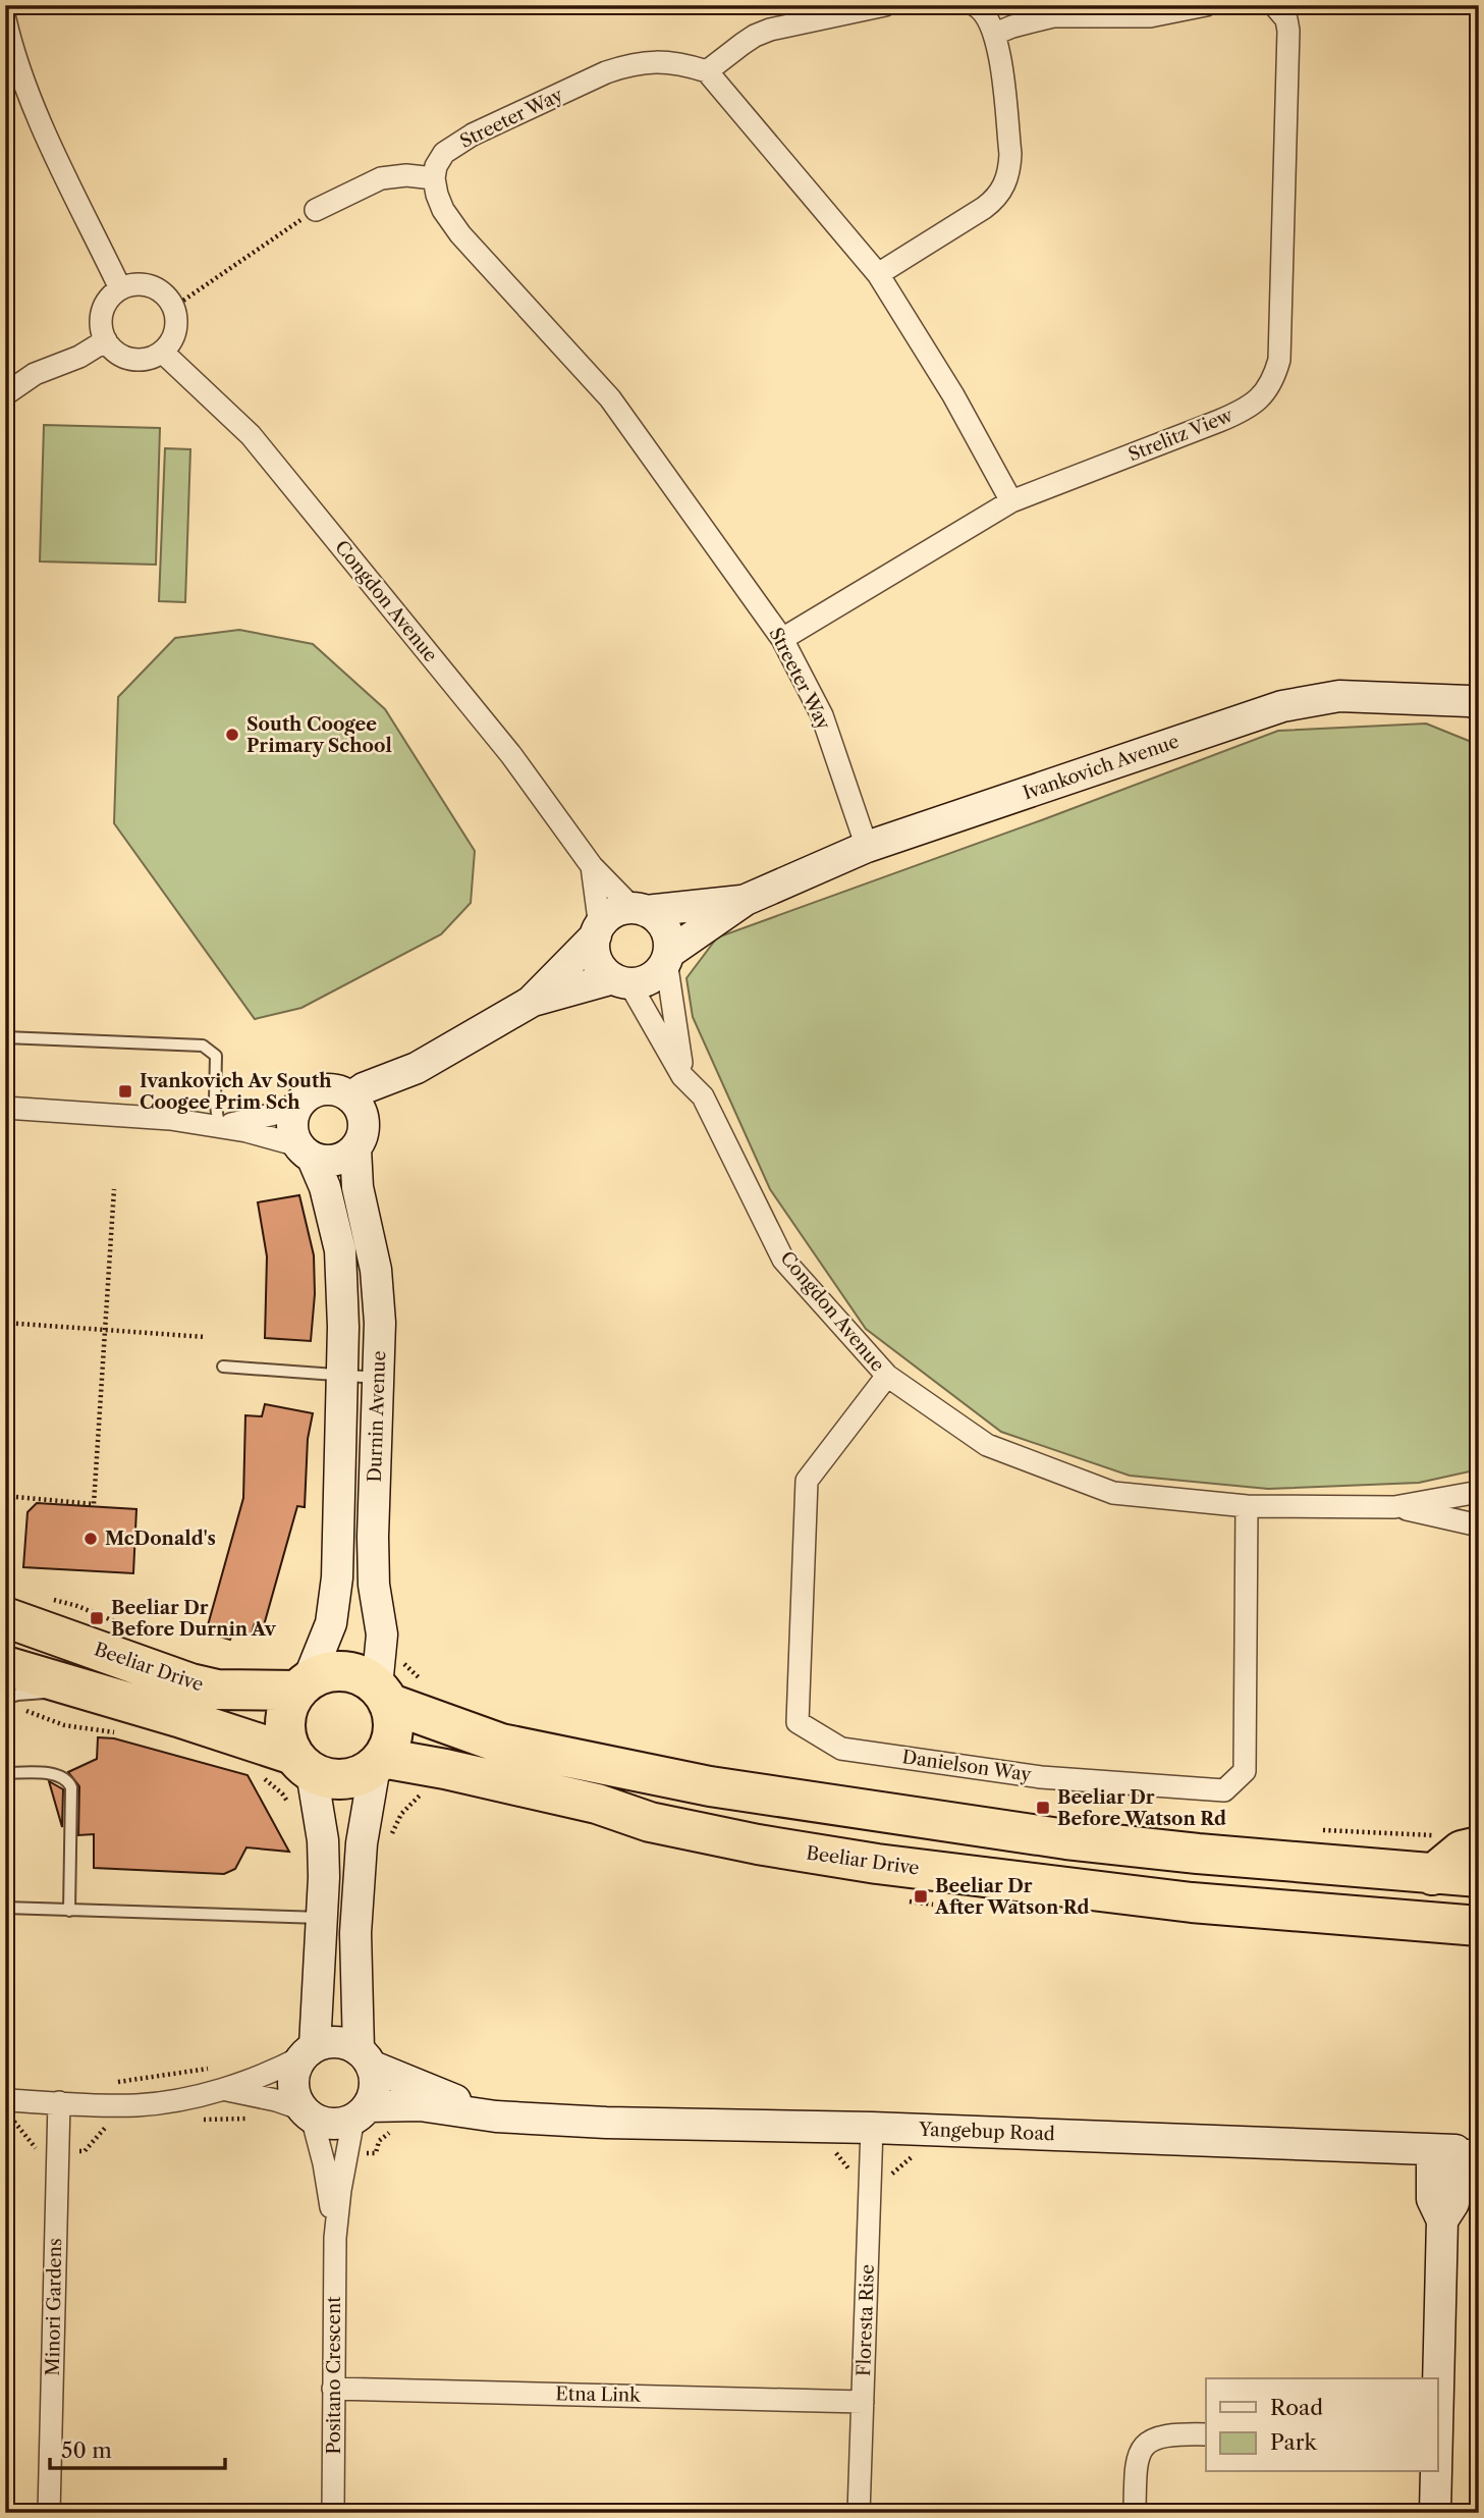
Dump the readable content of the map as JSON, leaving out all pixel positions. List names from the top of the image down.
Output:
{
  "streets": {
    "highway": ["Beeliar Drive"],
    "street": [
      "Streeter Way",
      "Strelitz View",
      "Congdon Avenue",
      "Ivankovich Avenue",
      "Durnin Avenue",
      "Danielson Way",
      "Yangebup Road",
      "Minori Gardens",
      "Floresta Rise",
      "Positano Crescent",
      "Etna Link"
    ]
  },
  "crossings": [
    ["Streeter Way", "Strelitz View"],
    ["Streeter Way", "Ivankovich Avenue"],
    ["Congdon Avenue", "Ivankovich Avenue"],
    ["Congdon Avenue", "Danielson Way"],
    ["Durnin Avenue", "Beeliar Drive"],
    ["Yangebup Road", "Floresta Rise"],
    ["Yangebup Road", "Positano Crescent"],
    ["Floresta Rise", "Etna Link"],
    ["Positano Crescent", "Etna Link"]
  ],
  "places": {
    "other": ["South Coogee Primary School", "McDonald's"],
    "transit": [
      "Ivankovich Av South Coogee Prim Sch",
      "Beeliar Dr Before Durnin Av",
      "Beeliar Dr Before Watson Rd",
      "Beeliar Dr After Watson Rd"
    ]
  },
  "legend": ["Road", "Park"],
  "scale_bar": "50 m"
}
